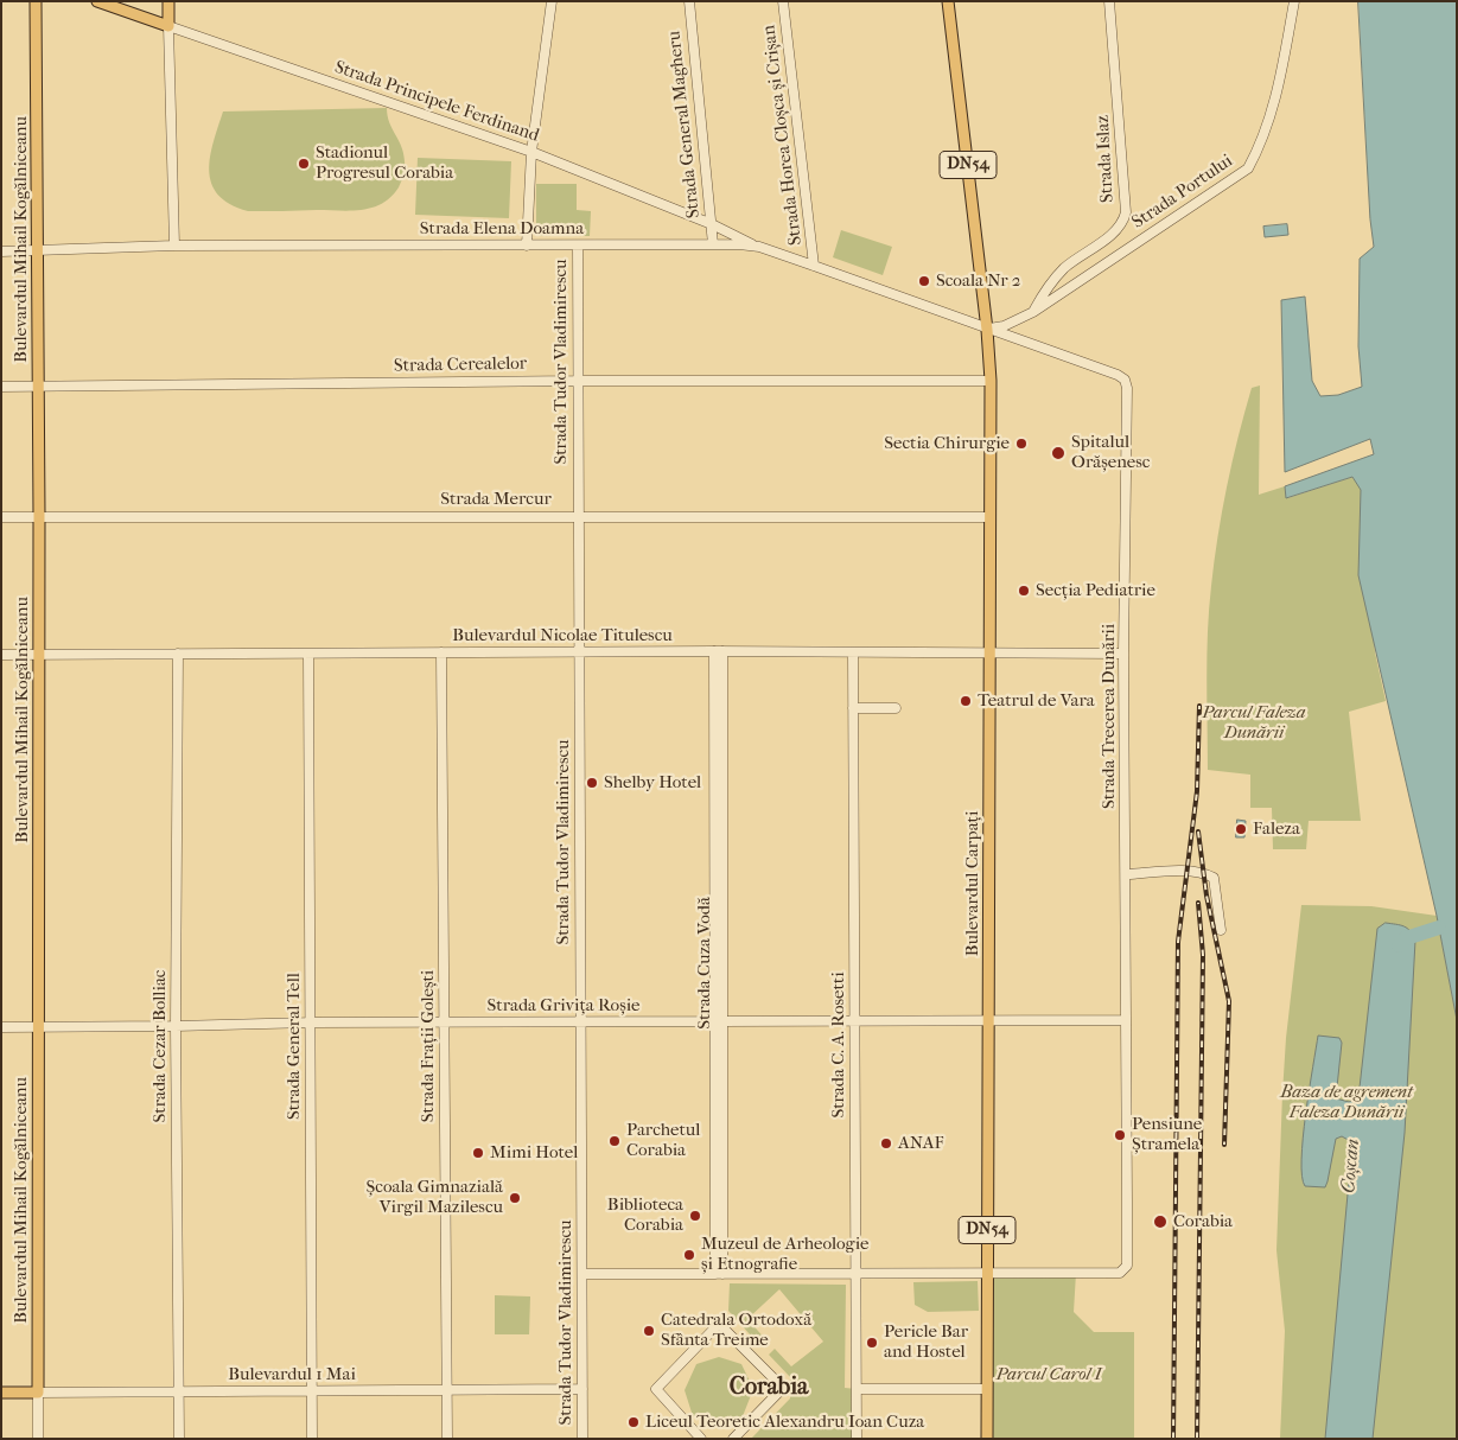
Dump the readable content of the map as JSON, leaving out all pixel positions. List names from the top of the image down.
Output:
{
  "streets": {
    "main road": [
      "Strada Principele Ferdinand",
      "DN54",
      "Bulevardul Mihail Kogălniceanu",
      "Bulevardul Carpați",
      "Bulevardul 1 Mai"
    ],
    "street": [
      "Strada General Magheru",
      "Strada Horea Cloșca și Crișan",
      "Strada Islaz",
      "Strada Portului",
      "Strada Elena Doamna",
      "Strada Tudor Vladimirescu",
      "Strada Cerealelor",
      "Strada Mercur",
      "Bulevardul Nicolae Titulescu",
      "Strada Trecerea Dunării",
      "Strada Cuza Vodă",
      "Strada Grivița Roșie",
      "Strada C. A. Rosetti",
      "Strada Cezar Bolliac",
      "Strada General Tell",
      "Strada Frații Golești"
    ]
  },
  "crossings": [
    ["Strada Principele Ferdinand", "Strada General Magheru"],
    ["Strada Principele Ferdinand", "Strada Elena Doamna"],
    ["Strada General Magheru", "Strada Elena Doamna"],
    ["Strada Horea Cloșca și Crișan", "Strada Elena Doamna"],
    ["Strada Islaz", "Strada Portului"],
    ["DN54", "Strada Portului"],
    ["DN54", "Strada Elena Doamna"],
    ["DN54", "Strada Trecerea Dunării"],
    ["DN54", "Bulevardul Carpați"],
    ["Strada Portului", "Strada Elena Doamna"],
    ["Strada Portului", "Strada Trecerea Dunării"],
    ["Strada Portului", "Bulevardul Carpați"],
    ["Strada Elena Doamna", "Bulevardul Mihail Kogălniceanu"],
    ["Strada Elena Doamna", "Strada Tudor Vladimirescu"],
    ["Strada Elena Doamna", "Strada Trecerea Dunării"],
    ["Strada Elena Doamna", "Bulevardul Carpați"],
    ["Bulevardul Mihail Kogălniceanu", "Strada Cerealelor"],
    ["Bulevardul Mihail Kogălniceanu", "Strada Mercur"],
    ["Bulevardul Mihail Kogălniceanu", "Bulevardul Nicolae Titulescu"],
    ["Bulevardul Mihail Kogălniceanu", "Strada Grivița Roșie"],
    ["Bulevardul Mihail Kogălniceanu", "Bulevardul 1 Mai"],
    ["Strada Tudor Vladimirescu", "Strada Cerealelor"],
    ["Strada Tudor Vladimirescu", "Strada Mercur"],
    ["Strada Tudor Vladimirescu", "Bulevardul Nicolae Titulescu"],
    ["Strada Tudor Vladimirescu", "Strada Grivița Roșie"],
    ["Strada Tudor Vladimirescu", "Bulevardul 1 Mai"],
    ["Strada Cerealelor", "Bulevardul Carpați"],
    ["Strada Mercur", "Bulevardul Carpați"],
    ["Bulevardul Nicolae Titulescu", "Strada Trecerea Dunării"],
    ["Bulevardul Nicolae Titulescu", "Bulevardul Carpați"],
    ["Bulevardul Nicolae Titulescu", "Strada Cuza Vodă"],
    ["Bulevardul Nicolae Titulescu", "Strada C. A. Rosetti"],
    ["Bulevardul Nicolae Titulescu", "Strada Cezar Bolliac"],
    ["Bulevardul Nicolae Titulescu", "Strada General Tell"],
    ["Bulevardul Nicolae Titulescu", "Strada Frații Golești"],
    ["Strada Trecerea Dunării", "Bulevardul Carpați"],
    ["Strada Trecerea Dunării", "Strada Grivița Roșie"],
    ["Bulevardul Carpați", "Strada Grivița Roșie"],
    ["Strada Cuza Vodă", "Strada Grivița Roșie"],
    ["Strada Grivița Roșie", "Strada C. A. Rosetti"],
    ["Strada Grivița Roșie", "Strada Cezar Bolliac"],
    ["Strada Grivița Roșie", "Strada General Tell"],
    ["Strada Grivița Roșie", "Strada Frații Golești"],
    ["Strada Cezar Bolliac", "Bulevardul 1 Mai"],
    ["Strada General Tell", "Bulevardul 1 Mai"],
    ["Strada Frații Golești", "Bulevardul 1 Mai"]
  ],
  "districts": ["Corabia"],
  "water": ["Coșcan"],
  "parks": ["Parcul Faleza Dunării", "Baza de agrement Faleza Dunării", "Parcul Carol I"],
  "places": [
    "Stadionul Progresul Corabia",
    "Scoala Nr 2",
    "Sectia Chirurgie",
    "Spitalul Orășenesc",
    "Secția Pediatrie",
    "Teatrul de Vara",
    "Shelby Hotel",
    "Faleza",
    "Pensiune Ștramela",
    "Parchetul Corabia",
    "ANAF",
    "Mimi Hotel",
    "Școala Gimnazială Virgil Mazilescu",
    "Biblioteca Corabia",
    "Corabia",
    "Muzeul de Arheologie și Etnografie",
    "Catedrala Ortodoxă Sfânta Treime",
    "Pericle Bar and Hostel",
    "Liceul Teoretic Alexandru Ioan Cuza"
  ]
}
